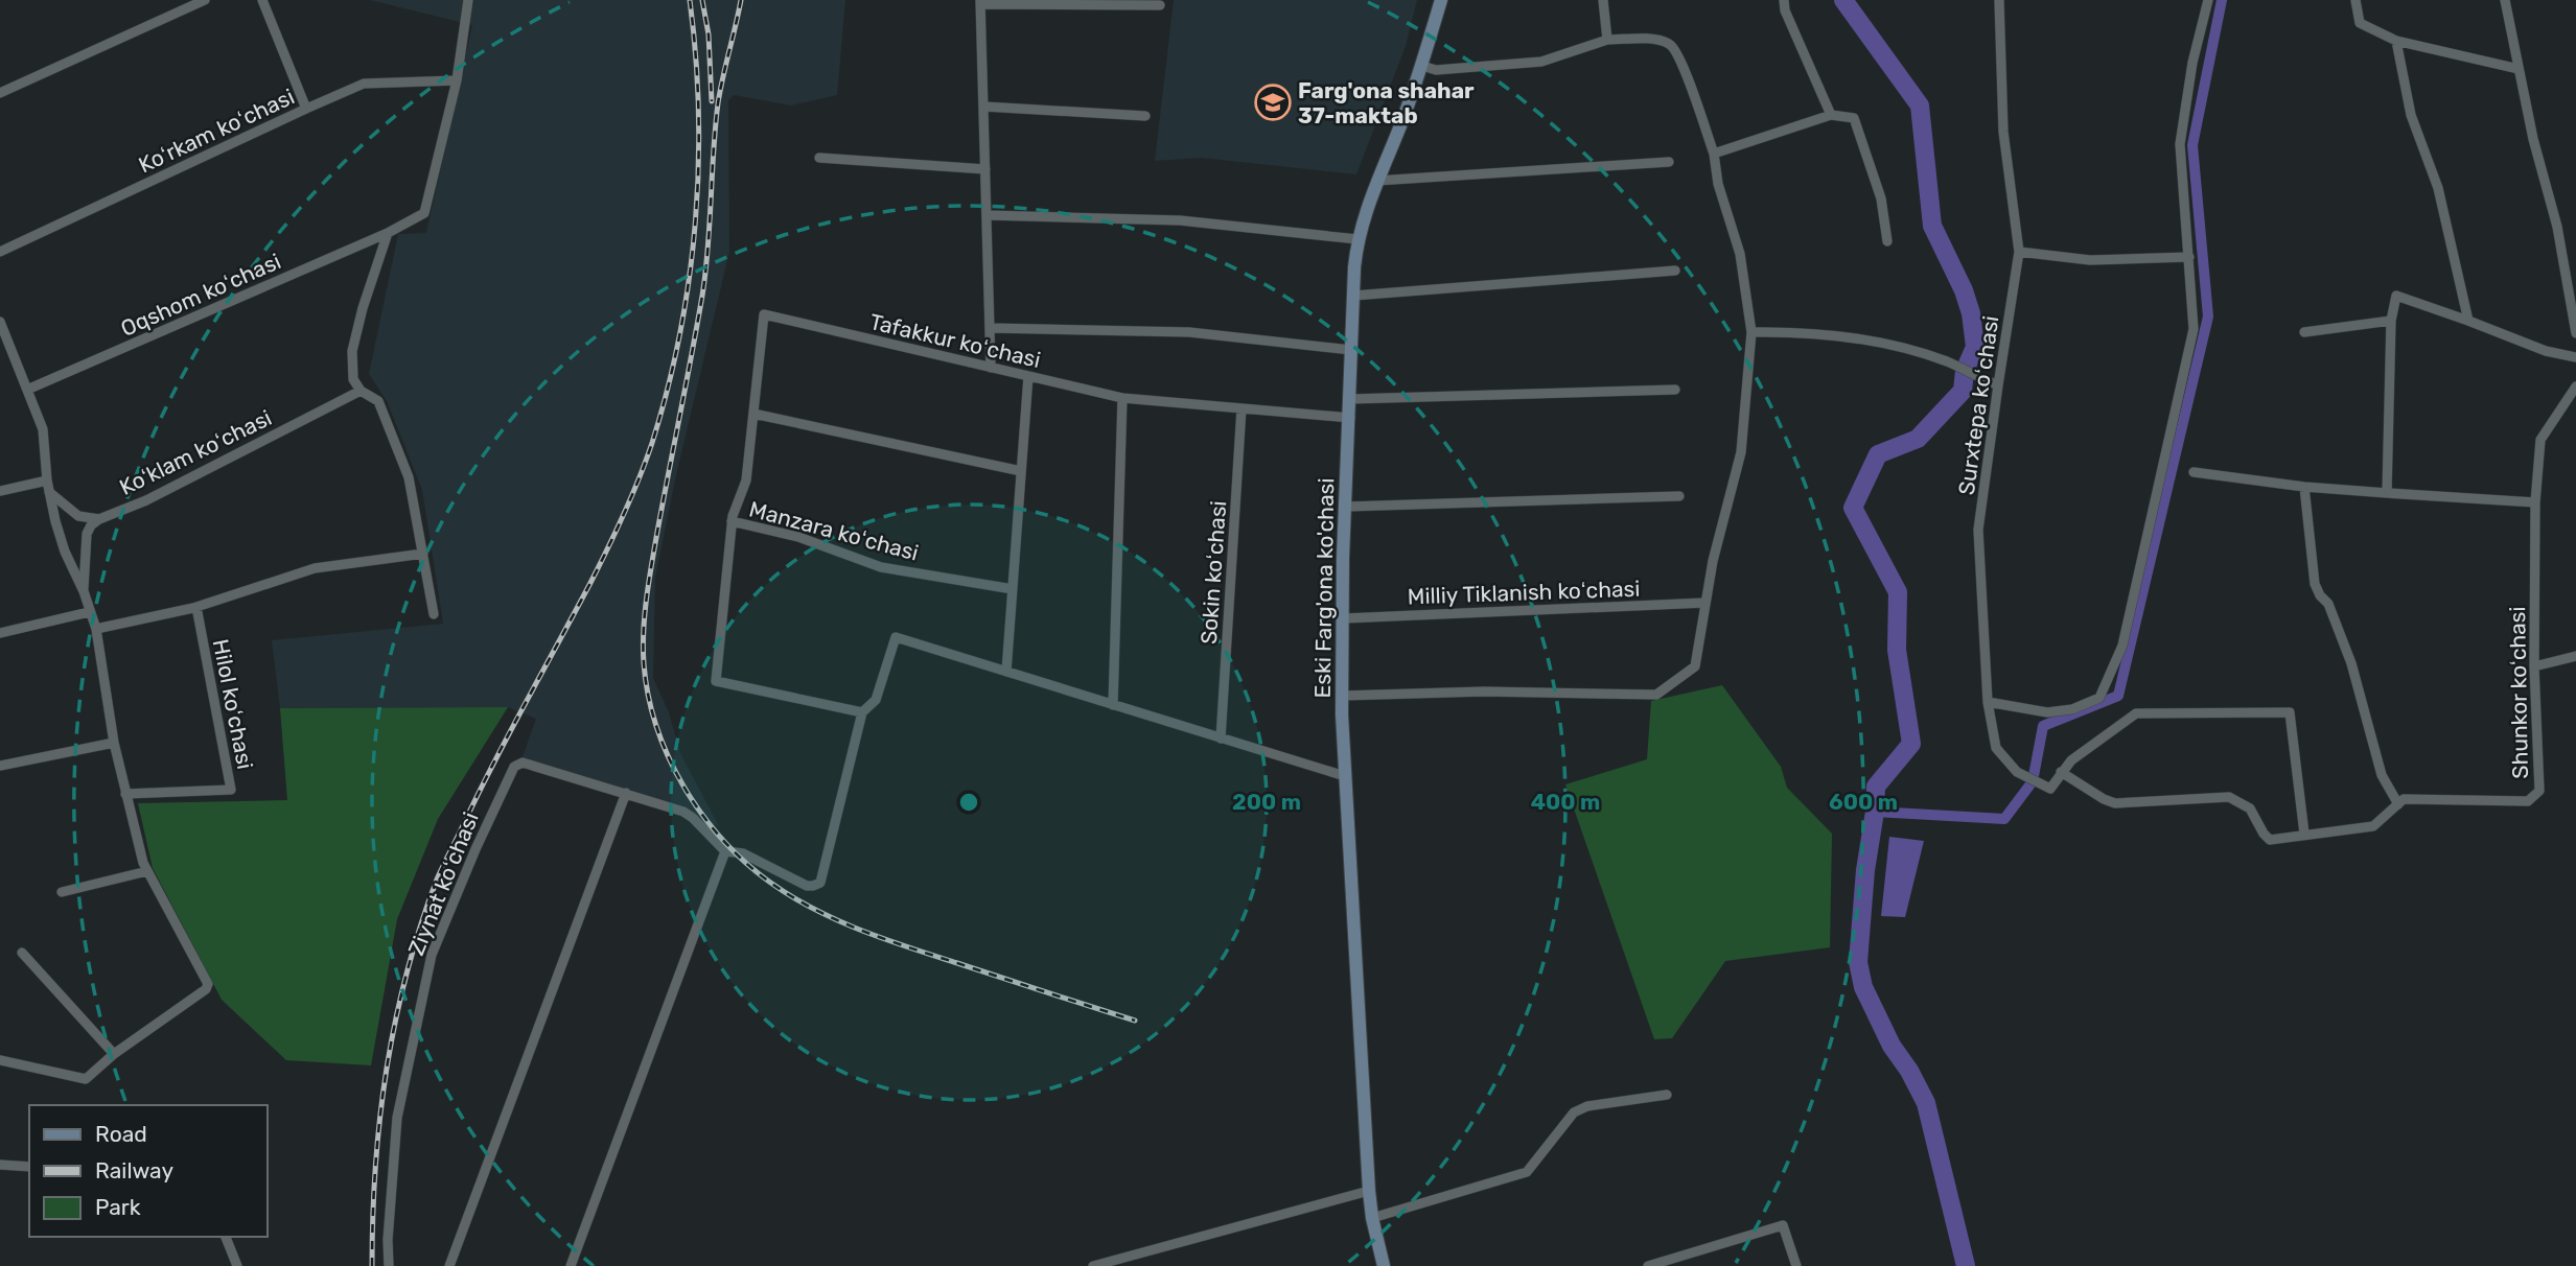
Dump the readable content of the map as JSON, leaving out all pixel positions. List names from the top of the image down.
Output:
{
  "streets": {
    "main road": ["Eski Farg'ona ko'chasi"],
    "street": [
      "Koʻrkam koʻchasi",
      "Oqshom koʻchasi",
      "Tafakkur koʻchasi",
      "Surxtepa koʻchasi",
      "Koʻklam koʻchasi",
      "Manzara koʻchasi",
      "Sokin koʻchasi",
      "Milliy Tiklanish koʻchasi",
      "Shunkor koʻchasi",
      "Hilol koʻchasi",
      "Ziynat koʻchasi"
    ]
  },
  "crossings": [
    ["Koʻrkam koʻchasi", "Oqshom koʻchasi"],
    ["Tafakkur koʻchasi", "Manzara koʻchasi"],
    ["Tafakkur koʻchasi", "Sokin koʻchasi"],
    ["Tafakkur koʻchasi", "Eski Farg'ona ko'chasi"],
    ["Eski Farg'ona ko'chasi", "Milliy Tiklanish koʻchasi"]
  ],
  "places": {
    "school or university": ["Farg'ona shahar 37-maktab"]
  },
  "legend": ["Road", "Railway", "Park"],
  "rings": ["200 m", "400 m", "600 m"]
}
